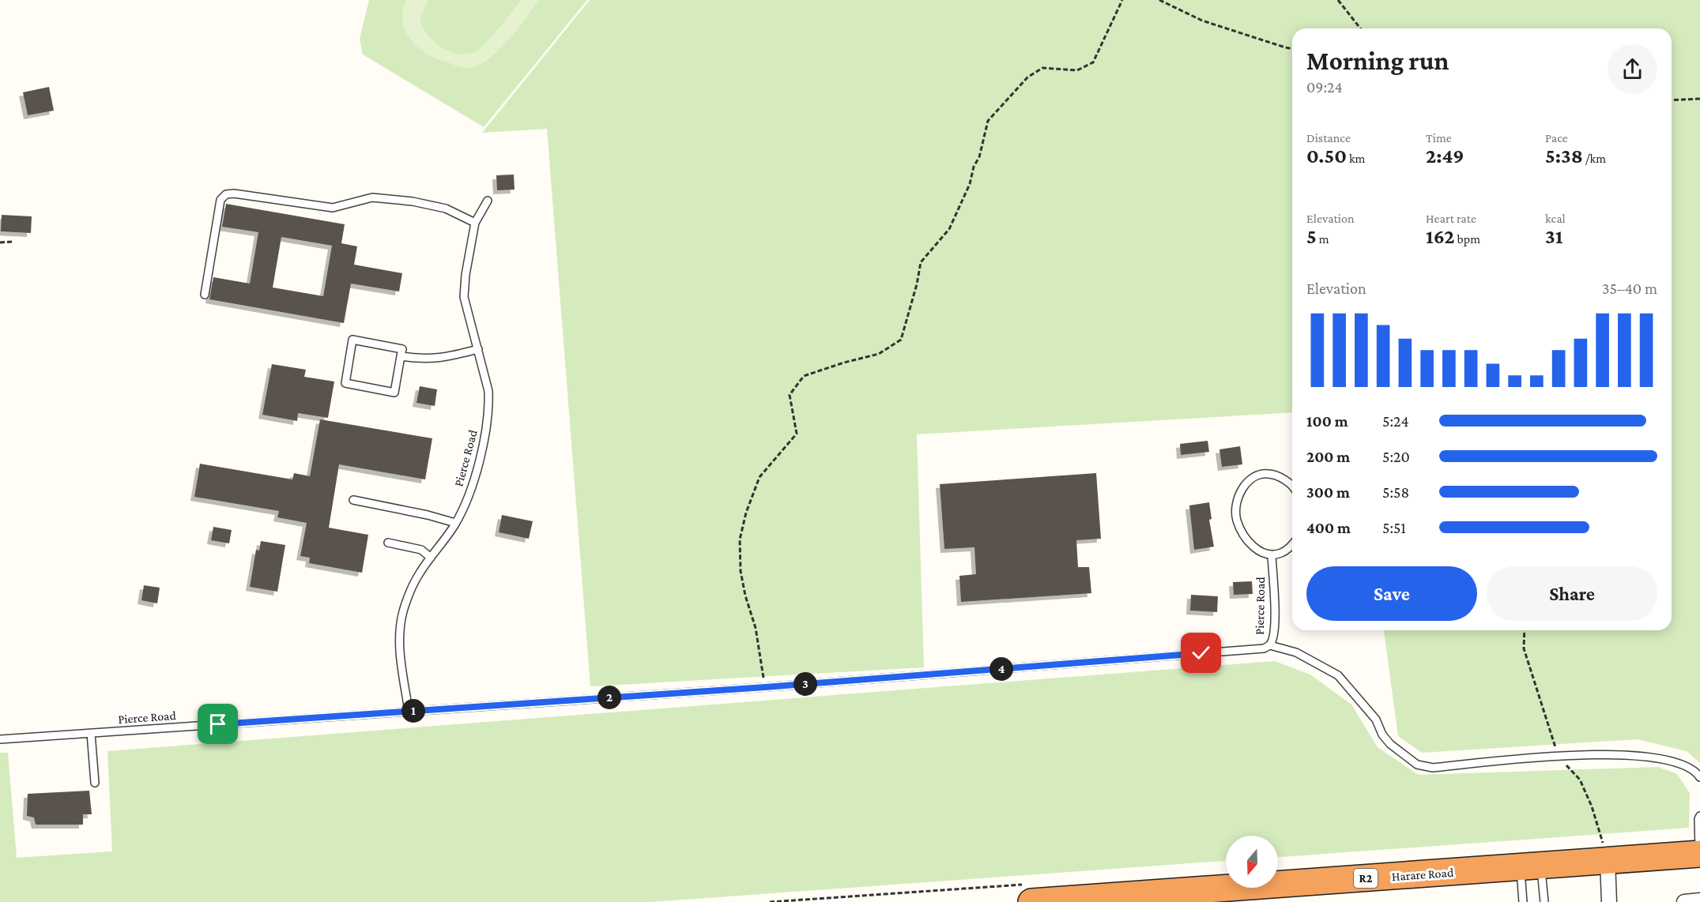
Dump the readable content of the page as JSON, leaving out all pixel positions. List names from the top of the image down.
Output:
{
  "streets": {
    "highway": ["Harare Road", "R2"],
    "lane": ["Pierce Road"]
  },
  "north": "bottom",
  "page": {
    "heading": ["Morning run", "09:24"],
    "stats": [
      ["Distance", "0.50 km"],
      ["Time", "2:49"],
      ["Pace", "5:38 /km"],
      ["Elevation", "5 m"],
      ["Heart rate", "162 bpm"],
      ["kcal", "31"]
    ],
    "chart": ["Elevation", "35–40 m"],
    "list": [
      {
        "name": "100 m",
        "note": "5:24"
      },
      {
        "name": "200 m",
        "note": "5:20"
      },
      {
        "name": "300 m",
        "note": "5:58"
      },
      {
        "name": "400 m",
        "note": "5:51"
      }
    ],
    "buttons": ["Save", "Share"],
    "pins": [
      "4",
      "3",
      "2",
      "1"
    ]
  }
}
